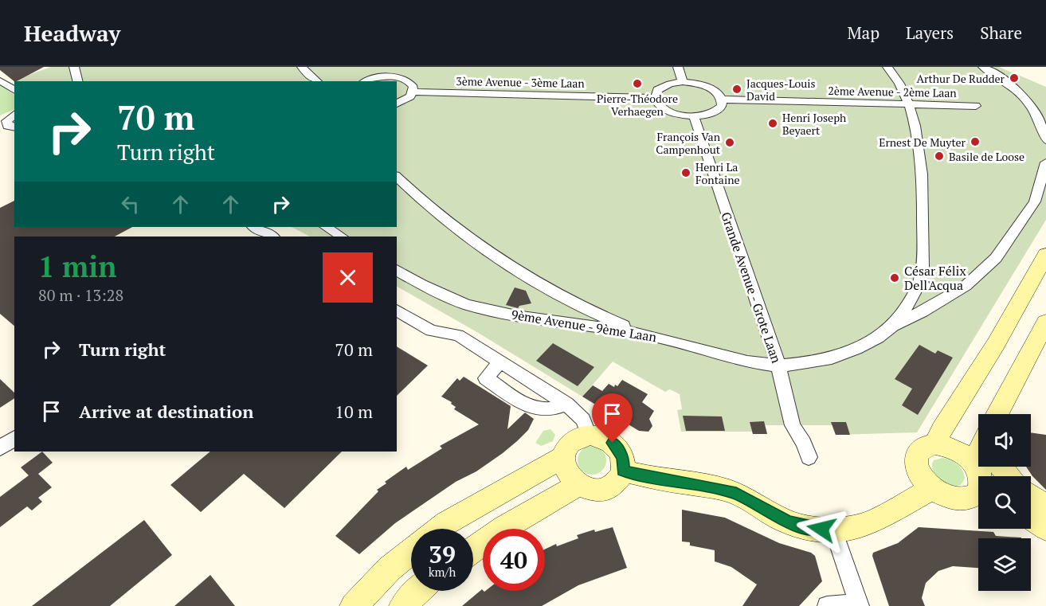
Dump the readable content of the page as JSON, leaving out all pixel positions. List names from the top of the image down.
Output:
{
  "streets": {
    "street": [
      "3ème Avenue - 3ème Laan",
      "2ème Avenue - 2ème Laan",
      "Grande Avenue - Grote Laan",
      "9ème Avenue - 9ème Laan"
    ]
  },
  "crossings": [
    ["Grande Avenue - Grote Laan", "9ème Avenue - 9ème Laan"]
  ],
  "places": [
    "Arthur De Rudder",
    "Pierre-Théodore Verhaegen",
    "Jacques-Louis David",
    "Henri Joseph Beyaert",
    "Ernest De Muyter",
    "François Van Campenhout",
    "Basile de Loose",
    "Henri La Fontaine",
    "César Félix Dell'Acqua"
  ],
  "page": {
    "header": "Headway",
    "nav": ["Map", "Layers", "Share"],
    "turn": ["70 m", "Turn right"],
    "heading": ["1 min", "80 m · 13:28"],
    "list": [
      {
        "name": "Turn right",
        "value": "70 m"
      },
      {
        "name": "Arrive at destination",
        "value": "10 m"
      }
    ],
    "speed": "39 km/h",
    "limit": "40"
  }
}
